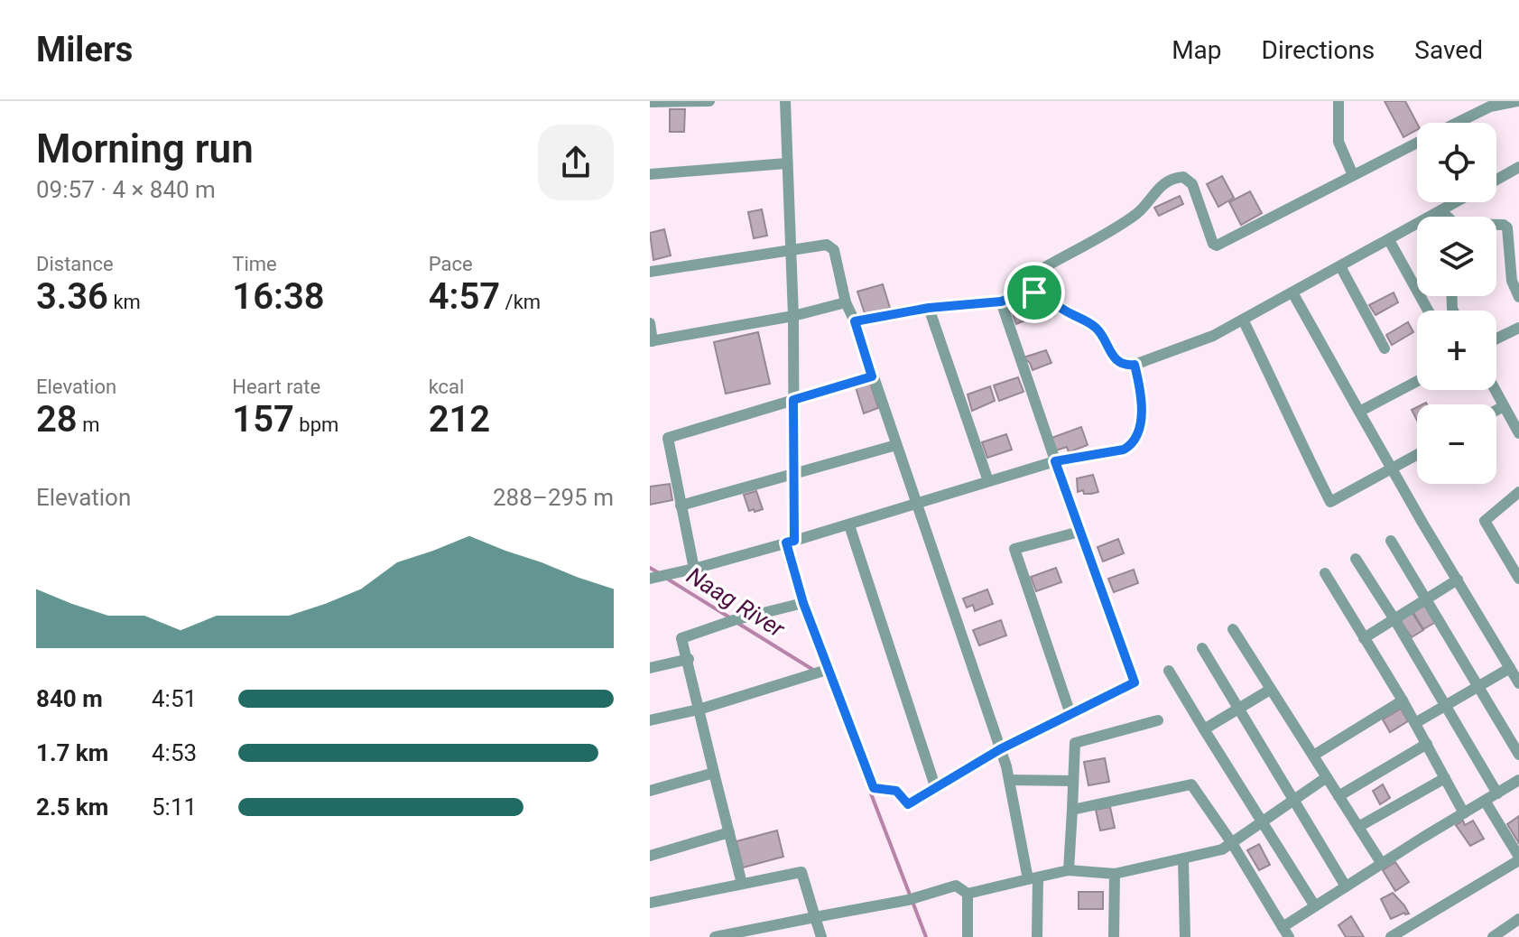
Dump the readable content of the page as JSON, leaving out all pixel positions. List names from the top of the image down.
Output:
{
  "water": ["Naag River"],
  "page": {
    "header": "Milers",
    "nav": ["Map", "Directions", "Saved"],
    "heading": ["Morning run", "09:57 · 4 × 840 m"],
    "map_buttons": ["+", "−"],
    "stats": [
      ["Distance", "3.36 km"],
      ["Time", "16:38"],
      ["Pace", "4:57 /km"],
      ["Elevation", "28 m"],
      ["Heart rate", "157 bpm"],
      ["kcal", "212"]
    ],
    "chart": ["Elevation", "288–295 m"],
    "list": [
      {
        "name": "840 m",
        "note": "4:51"
      },
      {
        "name": "1.7 km",
        "note": "4:53"
      },
      {
        "name": "2.5 km",
        "note": "5:11"
      }
    ]
  }
}
